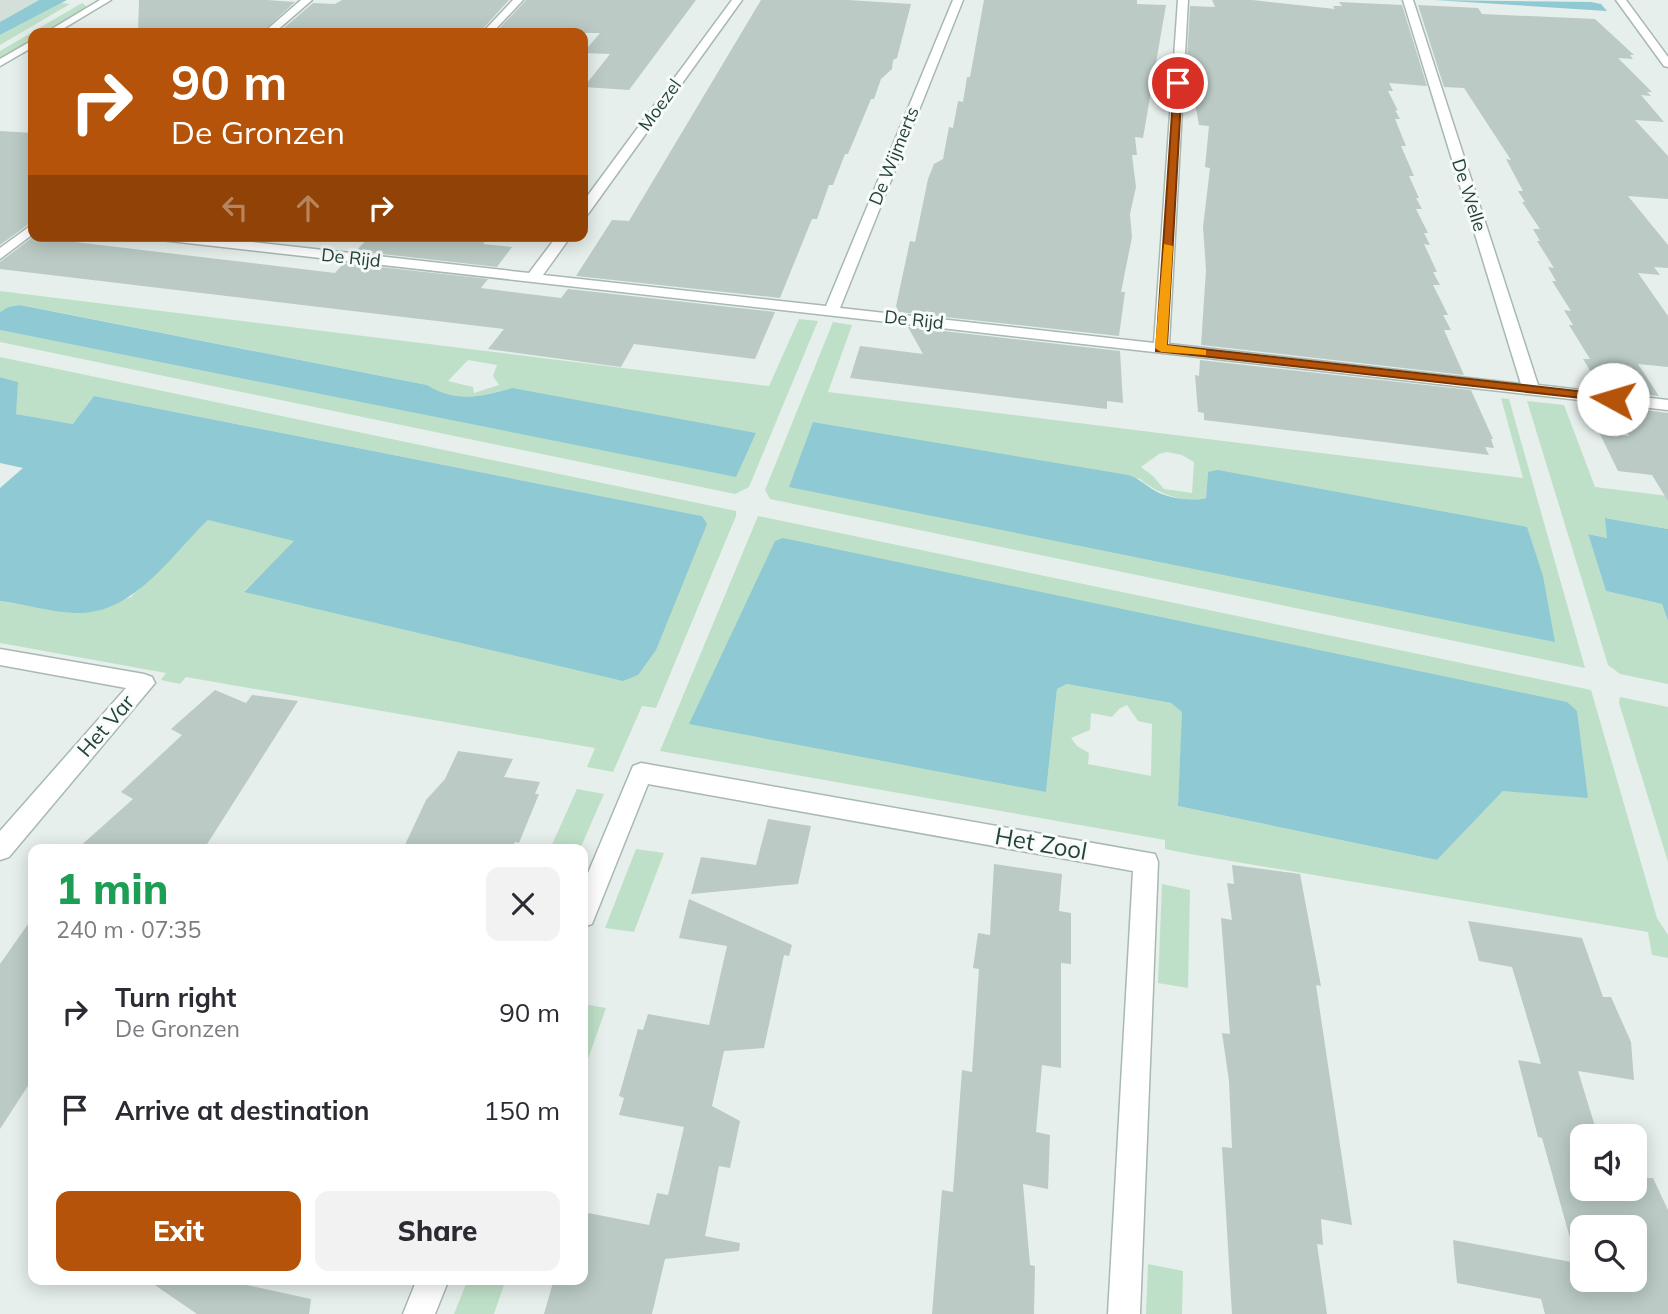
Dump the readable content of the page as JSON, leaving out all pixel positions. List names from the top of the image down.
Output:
{
  "streets": {
    "street": [
      "Moezel",
      "De Wijmerts",
      "De Welle",
      "De Rijd",
      "Het Var",
      "Het Zool"
    ]
  },
  "crossings": [
    ["De Wijmerts", "De Rijd"],
    ["De Welle", "De Rijd"]
  ],
  "page": {
    "turn": ["90 m", "De Gronzen"],
    "heading": ["1 min", "240 m · 07:35"],
    "list": [
      {
        "name": "Turn right",
        "note": "De Gronzen",
        "value": "90 m"
      },
      {
        "name": "Arrive at destination",
        "value": "150 m"
      }
    ],
    "buttons": ["Exit", "Share"]
  }
}
